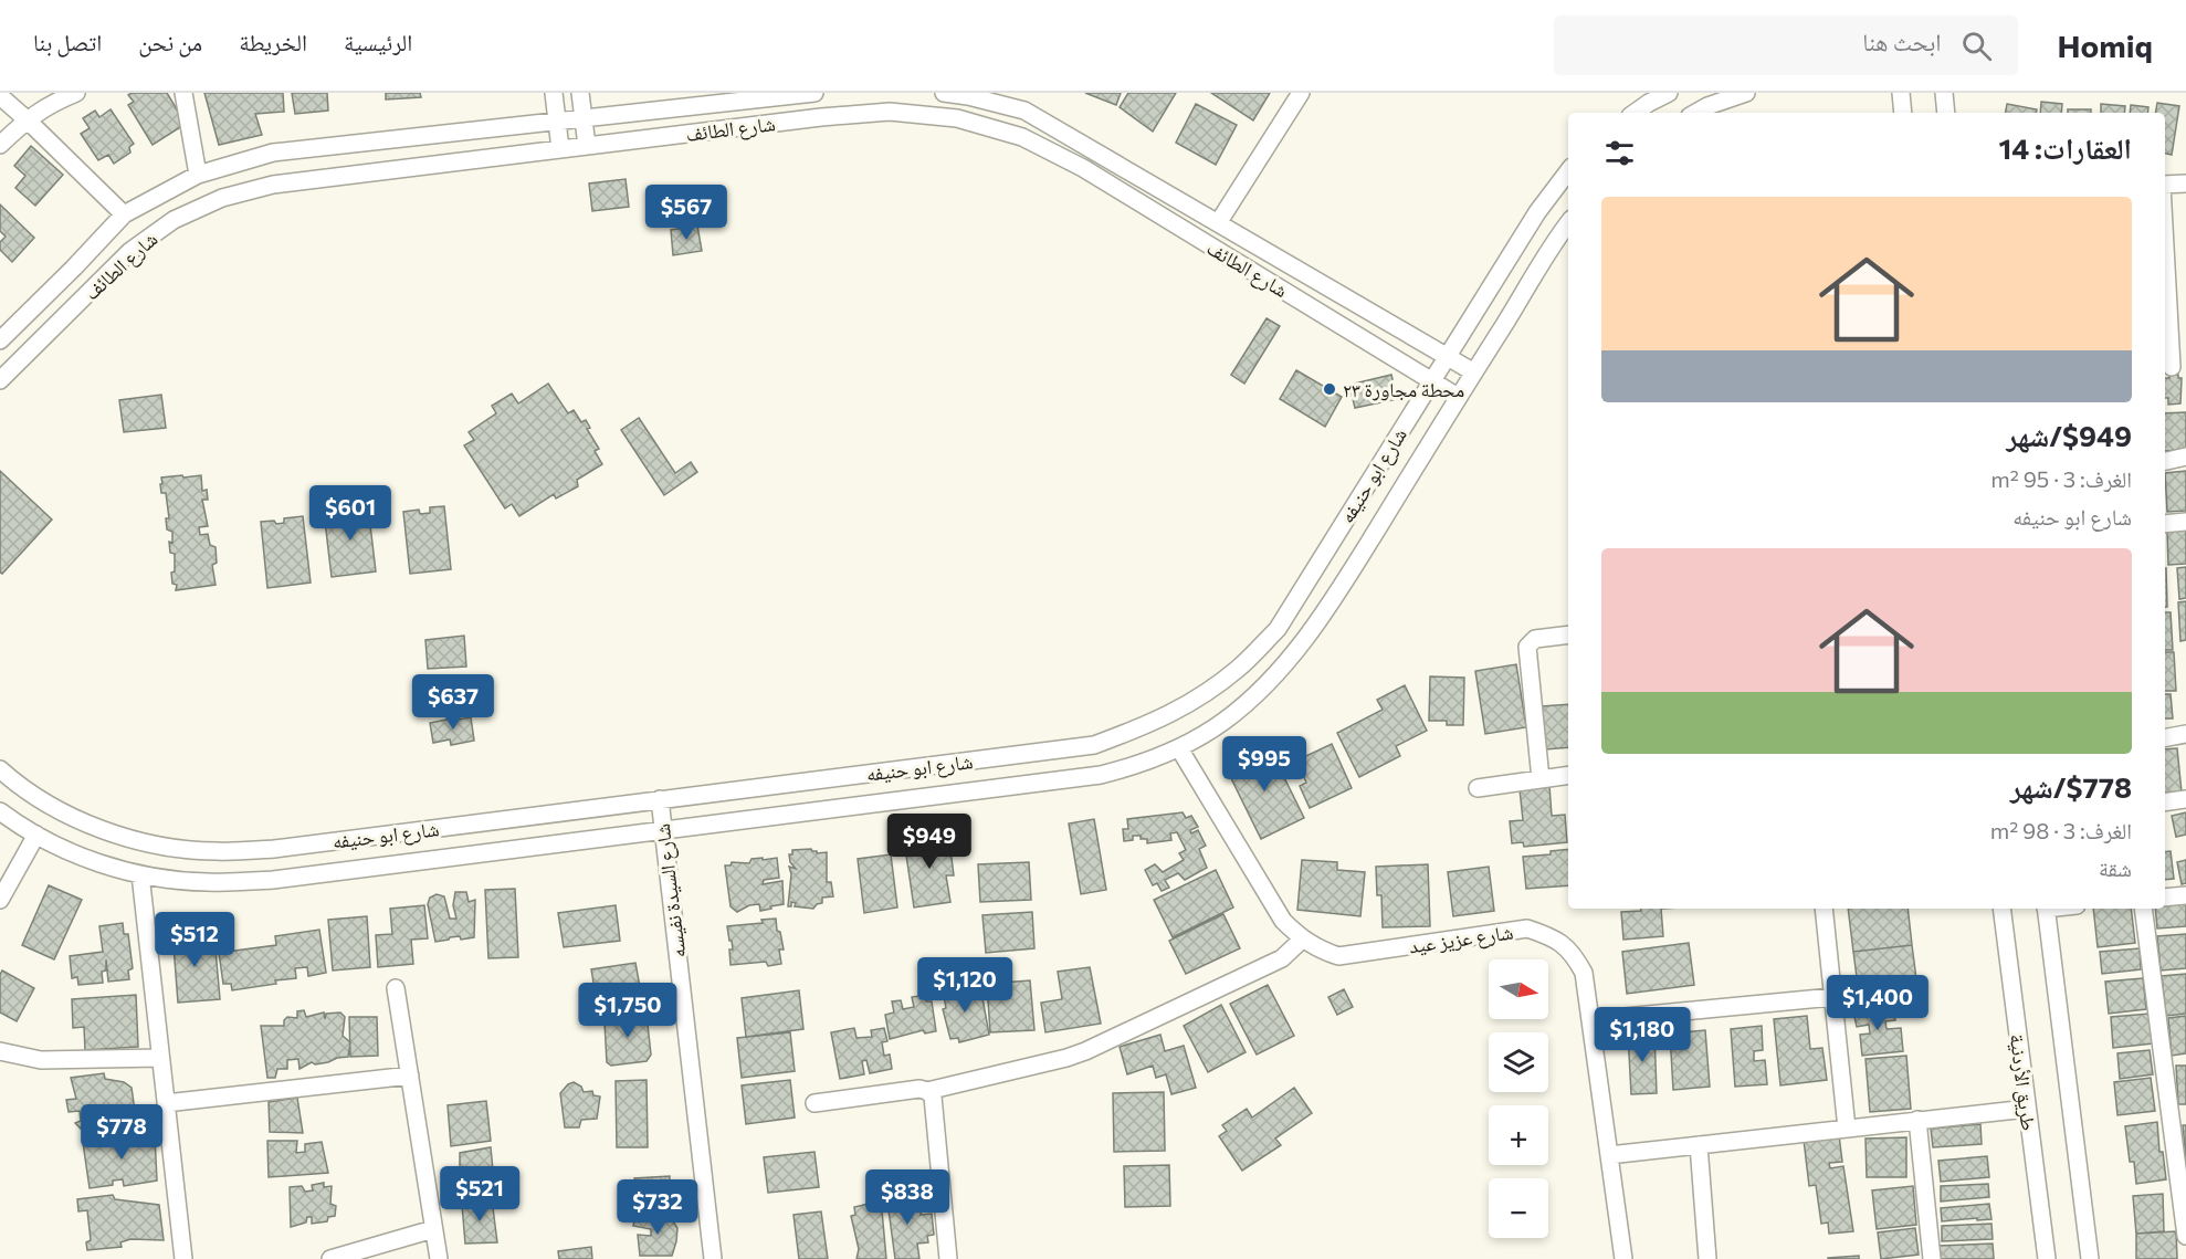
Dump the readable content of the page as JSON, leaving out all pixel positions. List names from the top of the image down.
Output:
{
  "streets": {
    "street": [
      "شارع الطائف",
      "شارع ابو حنيفه",
      "شارع السيدة نفيسه",
      "شارع عزيز عيد",
      "طريق الأردنية"
    ]
  },
  "crossings": [
    ["شارع الطائف", "شارع ابو حنيفه"],
    ["شارع ابو حنيفه", "شارع السيدة نفيسه"],
    ["شارع ابو حنيفه", "شارع عزيز عيد"]
  ],
  "places": ["محطة مجاورة ٢٣"],
  "north": "right",
  "page": {
    "header": "Homiq",
    "search": "ابحث هنا",
    "nav": [
      "الرئيسية",
      "الخريطة",
      "من نحن",
      "اتصل بنا"
    ],
    "heading": "العقارات: 14",
    "price": [
      "$567",
      "$601",
      "$637",
      "$995",
      "$949",
      "$512",
      "$1,120",
      "$1,400",
      "$1,750",
      "$1,180",
      "$778",
      "$521",
      "$838",
      "$732"
    ],
    "list": [
      {
        "name": "$949/شهر",
        "note": "الغرف: 3 · 95 m² · شارع ابو حنيفه"
      },
      {
        "name": "$778/شهر",
        "note": "الغرف: 3 · 98 m² · شقة"
      }
    ],
    "map_buttons": ["+", "−"]
  }
}
